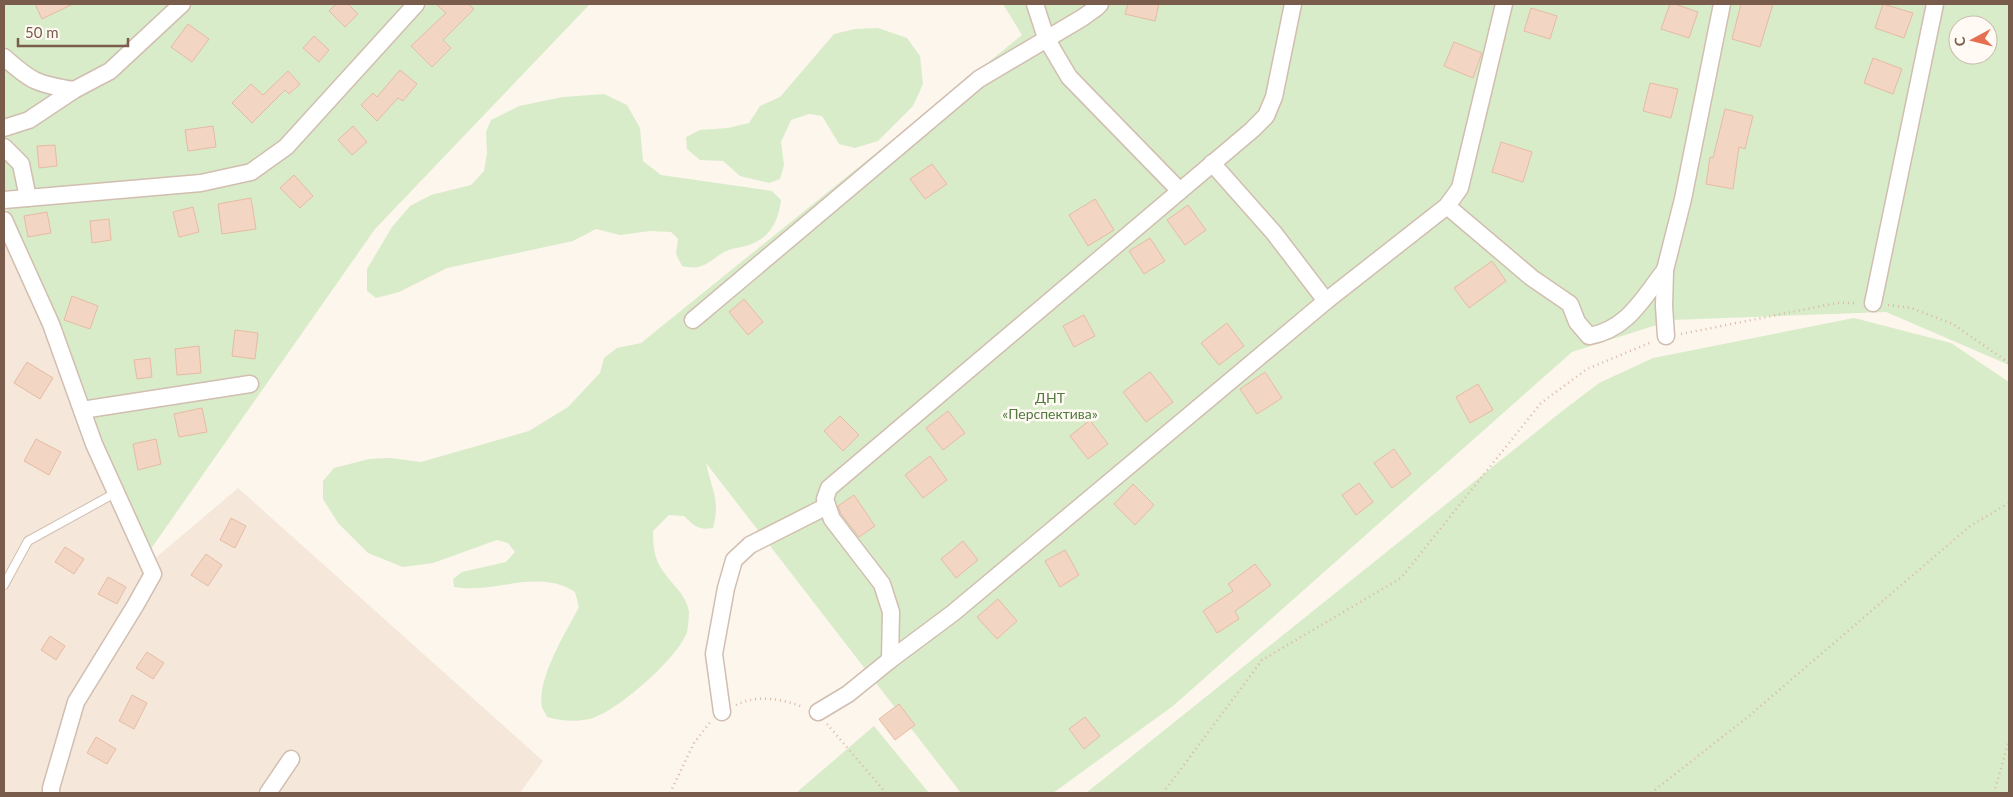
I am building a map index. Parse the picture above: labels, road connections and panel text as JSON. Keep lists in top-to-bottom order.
{
  "parks": ["ДНТ «Перспектива»"],
  "scale_bar": "50 m",
  "north": "left"
}
